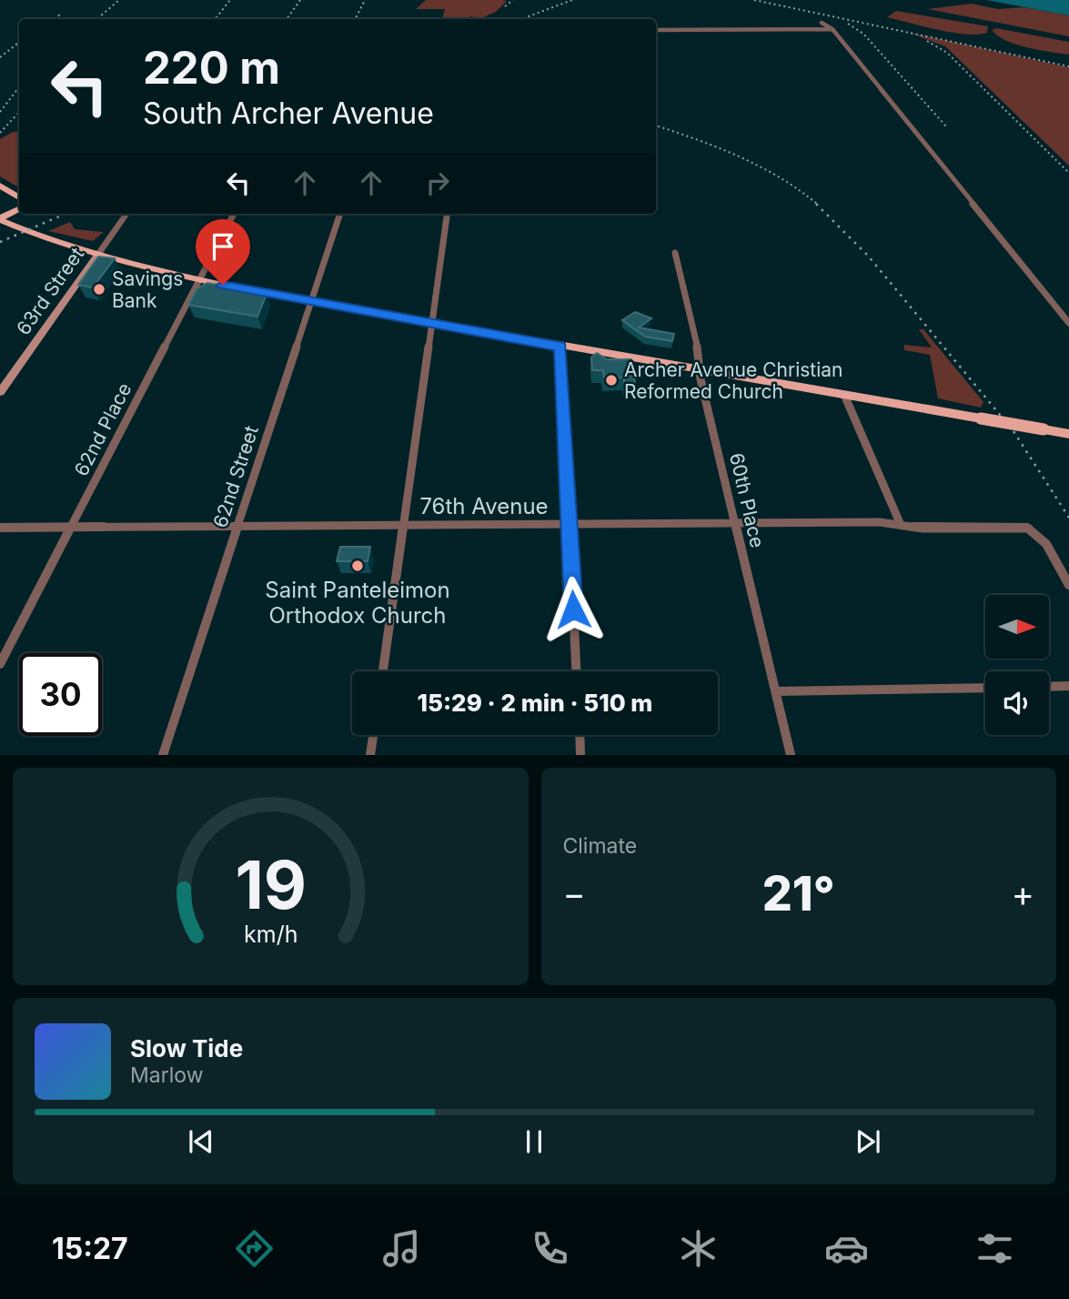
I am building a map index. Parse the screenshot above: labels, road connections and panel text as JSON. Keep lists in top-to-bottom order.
{
  "streets": {
    "main road": ["63rd Street"],
    "street": [
      "62nd Place",
      "62nd Street",
      "60th Place",
      "76th Avenue"
    ]
  },
  "crossings": [
    ["62nd Place", "76th Avenue"],
    ["62nd Street", "76th Avenue"],
    ["60th Place", "76th Avenue"]
  ],
  "places": ["Savings Bank", "Archer Avenue Christian Reformed Church", "Saint Panteleimon Orthodox Church"],
  "north": "right",
  "page": {
    "turn": ["220 m", "South Archer Avenue"],
    "limit": "30",
    "trip": "15:29 · 2 min · 510 m",
    "tile": "Climate",
    "heat": ["−", "21°", "+"],
    "song": ["Slow Tide", "Marlow"],
    "tabs": "15:27",
    "gauge": ["19", "km/h"]
  }
}
